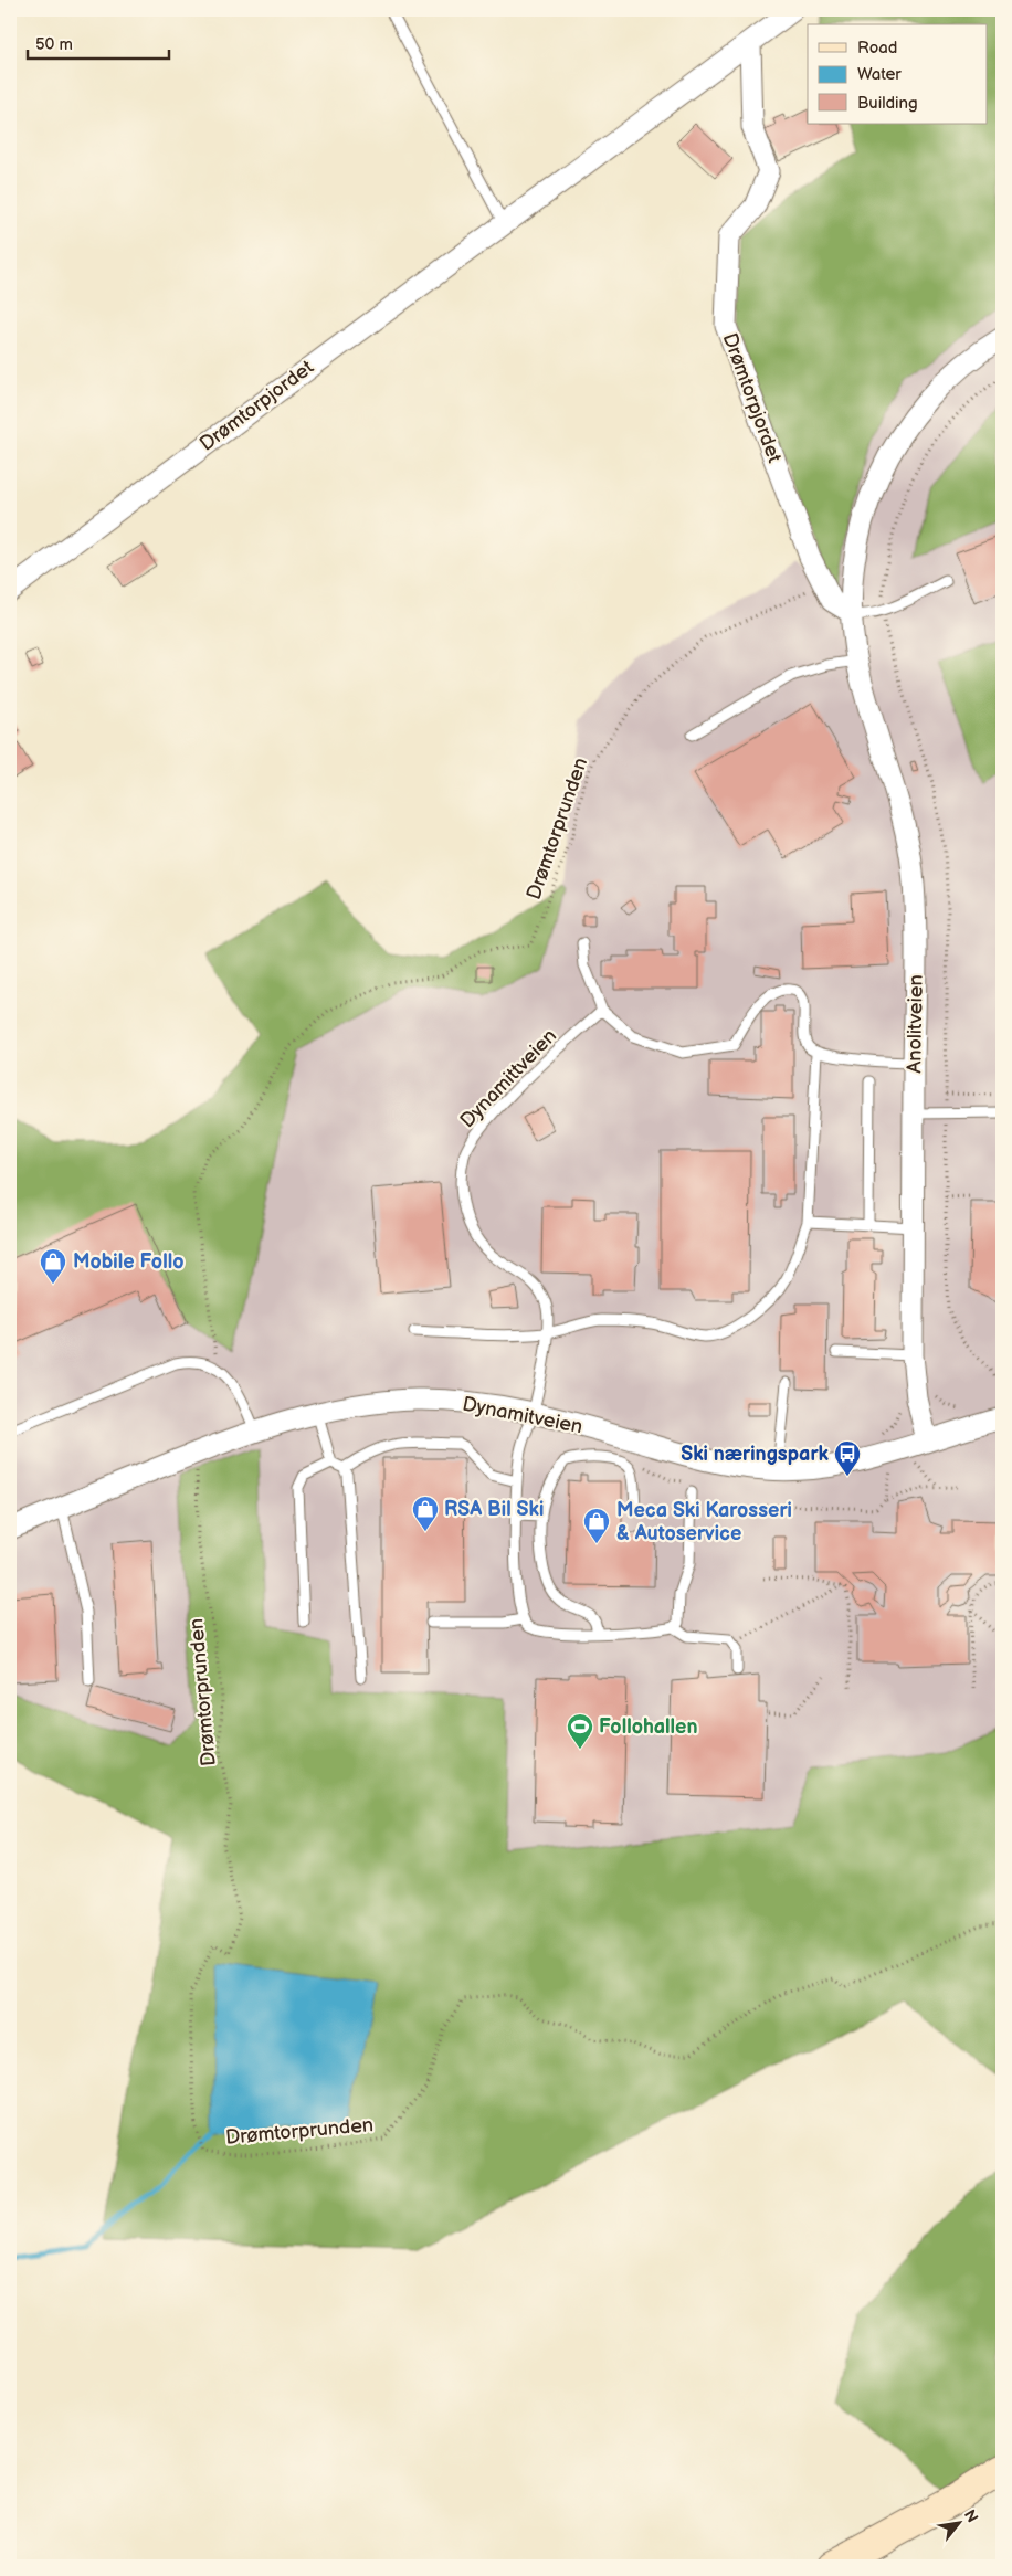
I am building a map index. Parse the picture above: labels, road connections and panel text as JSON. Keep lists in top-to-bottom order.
{
  "streets": {
    "street": ["Drømtorpjordet", "Anolitveien", "Dynamitveien"],
    "lane": ["Dynamittveien"],
    "path": ["Drømtorprunden"]
  },
  "crossings": [
    ["Drømtorpjordet", "Drømtorprunden"],
    ["Drømtorpjordet", "Anolitveien"],
    ["Drømtorprunden", "Dynamitveien"],
    ["Anolitveien", "Dynamitveien"],
    ["Dynamittveien", "Dynamitveien"]
  ],
  "places": {
    "shop": ["Mobile Follo", "RSA Bil Ski", "Meca Ski Karosseri & Autoservice"],
    "bus stop": ["Ski næringspark"],
    "sports": ["Follohallen"]
  },
  "legend": ["Road", "Water", "Building"],
  "scale_bar": "50 m",
  "north": "top right"
}
